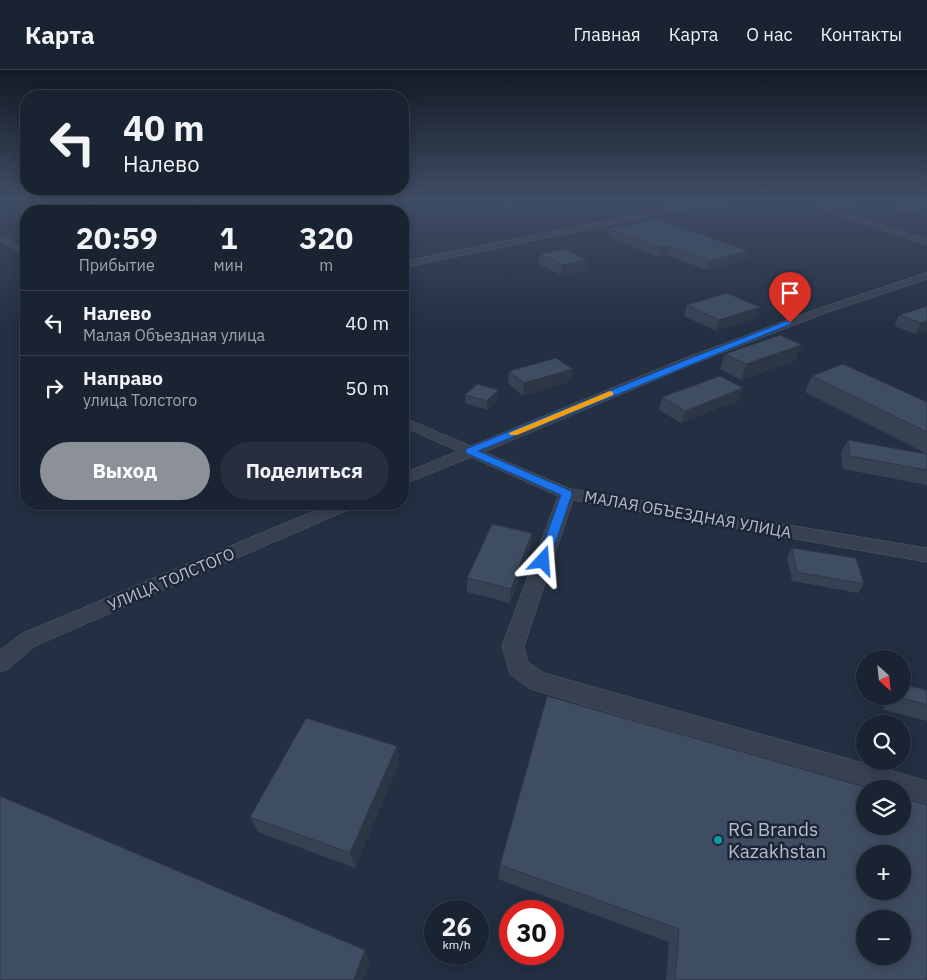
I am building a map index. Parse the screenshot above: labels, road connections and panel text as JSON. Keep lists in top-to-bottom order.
{
  "streets": {
    "street": ["МАЛАЯ ОБЪЕЗДНАЯ УЛИЦА", "УЛИЦА ТОЛСТОГО"]
  },
  "places": ["RG Brands Kazakhstan"],
  "north": "bottom right",
  "page": {
    "header": "Карта",
    "nav": [
      "Главная",
      "Карта",
      "О нас",
      "Контакты"
    ],
    "turn": ["40 m", "Налево"],
    "eta": [
      "20:59",
      "Прибытие",
      "1",
      "мин",
      "320",
      "m"
    ],
    "list": [
      {
        "name": "Налево",
        "note": "Малая Объездная улица",
        "value": "40 m"
      },
      {
        "name": "Направо",
        "note": "улица Толстого",
        "value": "50 m"
      }
    ],
    "buttons": ["Выход", "Поделиться"],
    "map_buttons": ["+", "−"],
    "speed": "26 km/h",
    "limit": "30"
  }
}
